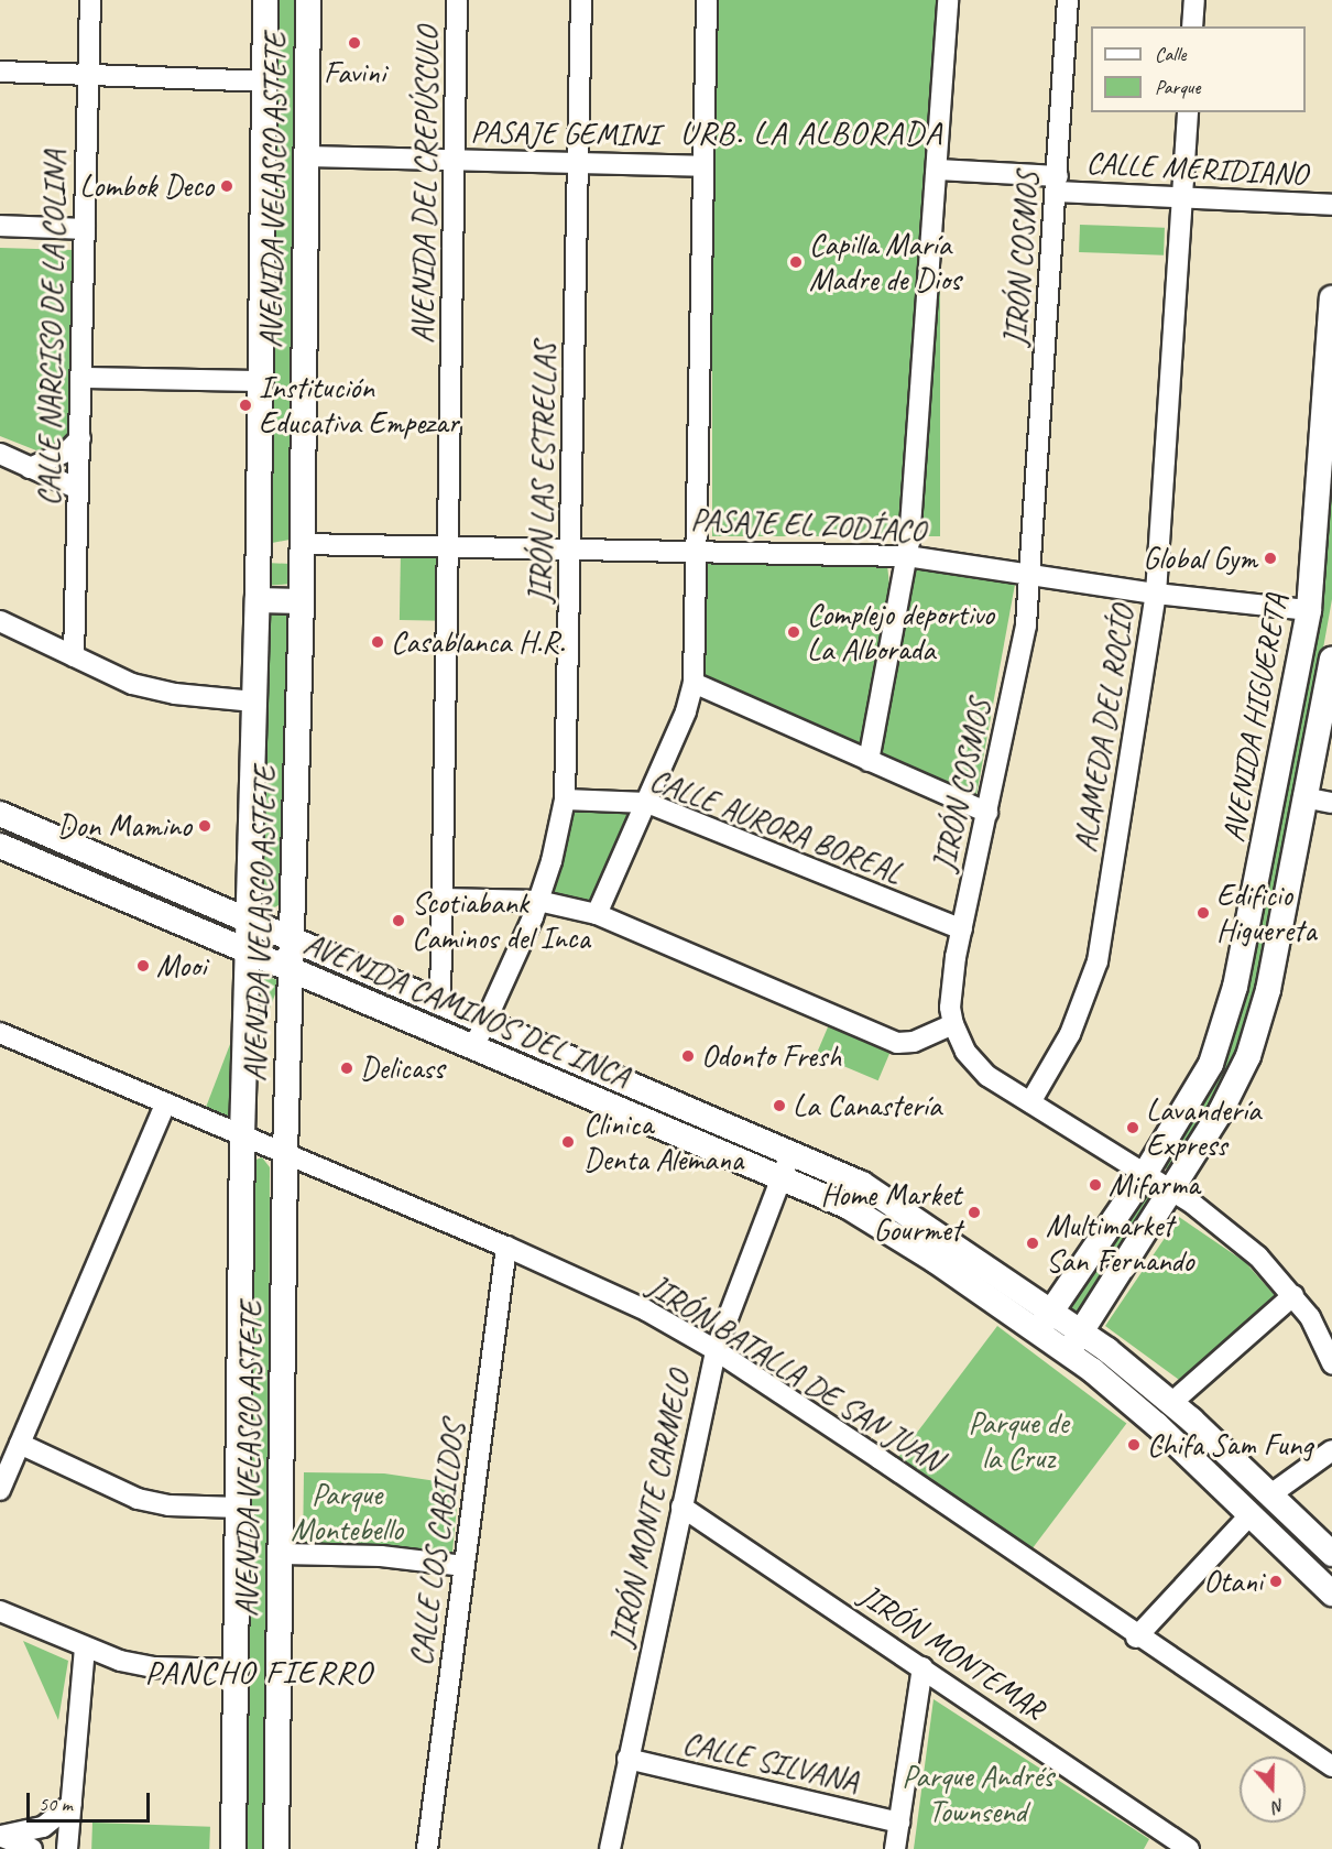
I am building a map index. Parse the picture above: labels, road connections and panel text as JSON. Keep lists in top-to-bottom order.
{
  "streets": {
    "main road": ["AVENIDA VELASCO ASTETE", "AVENIDA HIGUERETA", "AVENIDA CAMINOS DEL INCA"],
    "street": [
      "PASAJE GEMINI",
      "CALLE MERIDIANO",
      "AVENIDA DEL CREPÚSCULO",
      "JIRÓN COSMOS",
      "CALLE NARCISO DE LA COLINA",
      "JIRÓN LAS ESTRELLAS",
      "PASAJE EL ZODÍACO",
      "ALAMEDA DEL ROCÍO",
      "CALLE AURORA BOREAL",
      "JIRÓN BATALLA DE SAN JUAN",
      "JIRÓN MONTE CARMELO",
      "CALLE LOS CABILDOS",
      "JIRÓN MONTEMAR",
      "CALLE SILVANA"
    ]
  },
  "crossings": [
    ["PASAJE GEMINI", "AVENIDA DEL CREPÚSCULO"],
    ["PASAJE GEMINI", "AVENIDA VELASCO ASTETE"],
    ["PASAJE GEMINI", "JIRÓN LAS ESTRELLAS"],
    ["CALLE MERIDIANO", "JIRÓN COSMOS"],
    ["CALLE MERIDIANO", "ALAMEDA DEL ROCÍO"],
    ["AVENIDA DEL CREPÚSCULO", "PASAJE EL ZODÍACO"],
    ["AVENIDA DEL CREPÚSCULO", "AVENIDA CAMINOS DEL INCA"],
    ["AVENIDA VELASCO ASTETE", "PASAJE EL ZODÍACO"],
    ["AVENIDA VELASCO ASTETE", "AVENIDA CAMINOS DEL INCA"],
    ["AVENIDA VELASCO ASTETE", "JIRÓN BATALLA DE SAN JUAN"],
    ["JIRÓN COSMOS", "PASAJE EL ZODÍACO"],
    ["JIRÓN COSMOS", "AVENIDA HIGUERETA"],
    ["JIRÓN COSMOS", "ALAMEDA DEL ROCÍO"],
    ["JIRÓN COSMOS", "CALLE AURORA BOREAL"],
    ["JIRÓN LAS ESTRELLAS", "PASAJE EL ZODÍACO"],
    ["JIRÓN LAS ESTRELLAS", "CALLE AURORA BOREAL"],
    ["JIRÓN LAS ESTRELLAS", "AVENIDA CAMINOS DEL INCA"],
    ["PASAJE EL ZODÍACO", "AVENIDA HIGUERETA"],
    ["PASAJE EL ZODÍACO", "ALAMEDA DEL ROCÍO"],
    ["AVENIDA HIGUERETA", "AVENIDA CAMINOS DEL INCA"],
    ["AVENIDA CAMINOS DEL INCA", "JIRÓN MONTE CARMELO"],
    ["JIRÓN BATALLA DE SAN JUAN", "JIRÓN MONTE CARMELO"],
    ["JIRÓN BATALLA DE SAN JUAN", "CALLE LOS CABILDOS"],
    ["JIRÓN MONTE CARMELO", "JIRÓN MONTEMAR"],
    ["JIRÓN MONTE CARMELO", "CALLE SILVANA"]
  ],
  "districts": ["URB. LA ALBORADA", "PANCHO FIERRO"],
  "parks": ["Parque de la Cruz", "Parque Montebello", "Parque Andrés Townsend"],
  "places": [
    "Favini",
    "Lombok Deco",
    "Capilla María Madre de Dios",
    "Institución Educativa Empezar",
    "Global Gym",
    "Complejo deportivo La Alborada",
    "Casablanca H.R.",
    "Don Mamino",
    "Edificio Higuereta",
    "Scotiabank Caminos del Inca",
    "Mooi",
    "Odonto Fresh",
    "Delicass",
    "La Canastería",
    "Lavandería Express",
    "Clinica Denta Alemana",
    "Mifarma",
    "Home Market Gourmet",
    "Multimarket San Fernando",
    "Chifa Sam Fung",
    "Otani"
  ],
  "legend": ["Calle", "Parque"],
  "scale_bar": "50 m",
  "north": "bottom"
}
